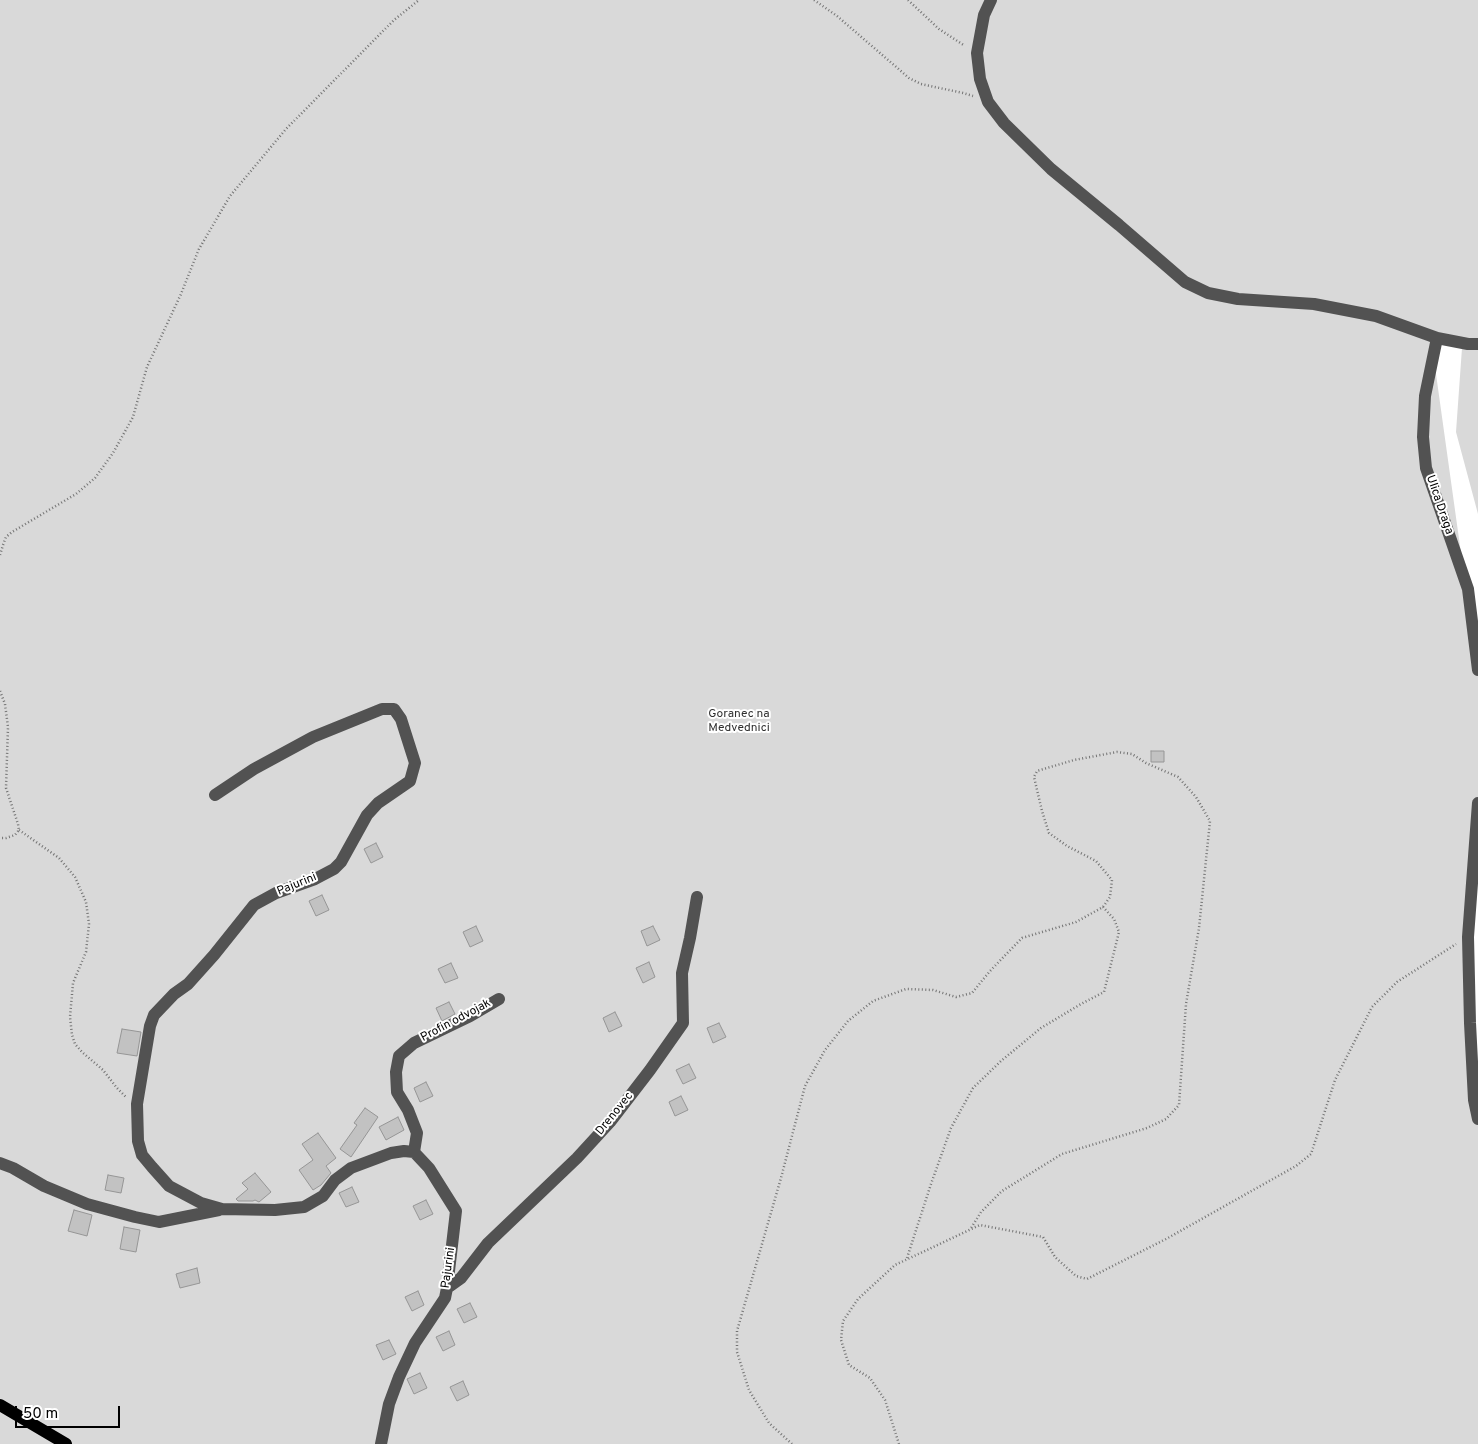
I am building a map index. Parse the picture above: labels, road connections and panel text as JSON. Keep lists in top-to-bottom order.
{
  "streets": {
    "street": [
      "Ulica Draga",
      "Pajurini",
      "Profin odvojak",
      "Drenovec"
    ]
  },
  "crossings": [
    ["Pajurini", "Profin odvojak"],
    ["Pajurini", "Drenovec"]
  ],
  "parks": ["Goranec na Medvednici"],
  "scale_bar": "50 m"
}
